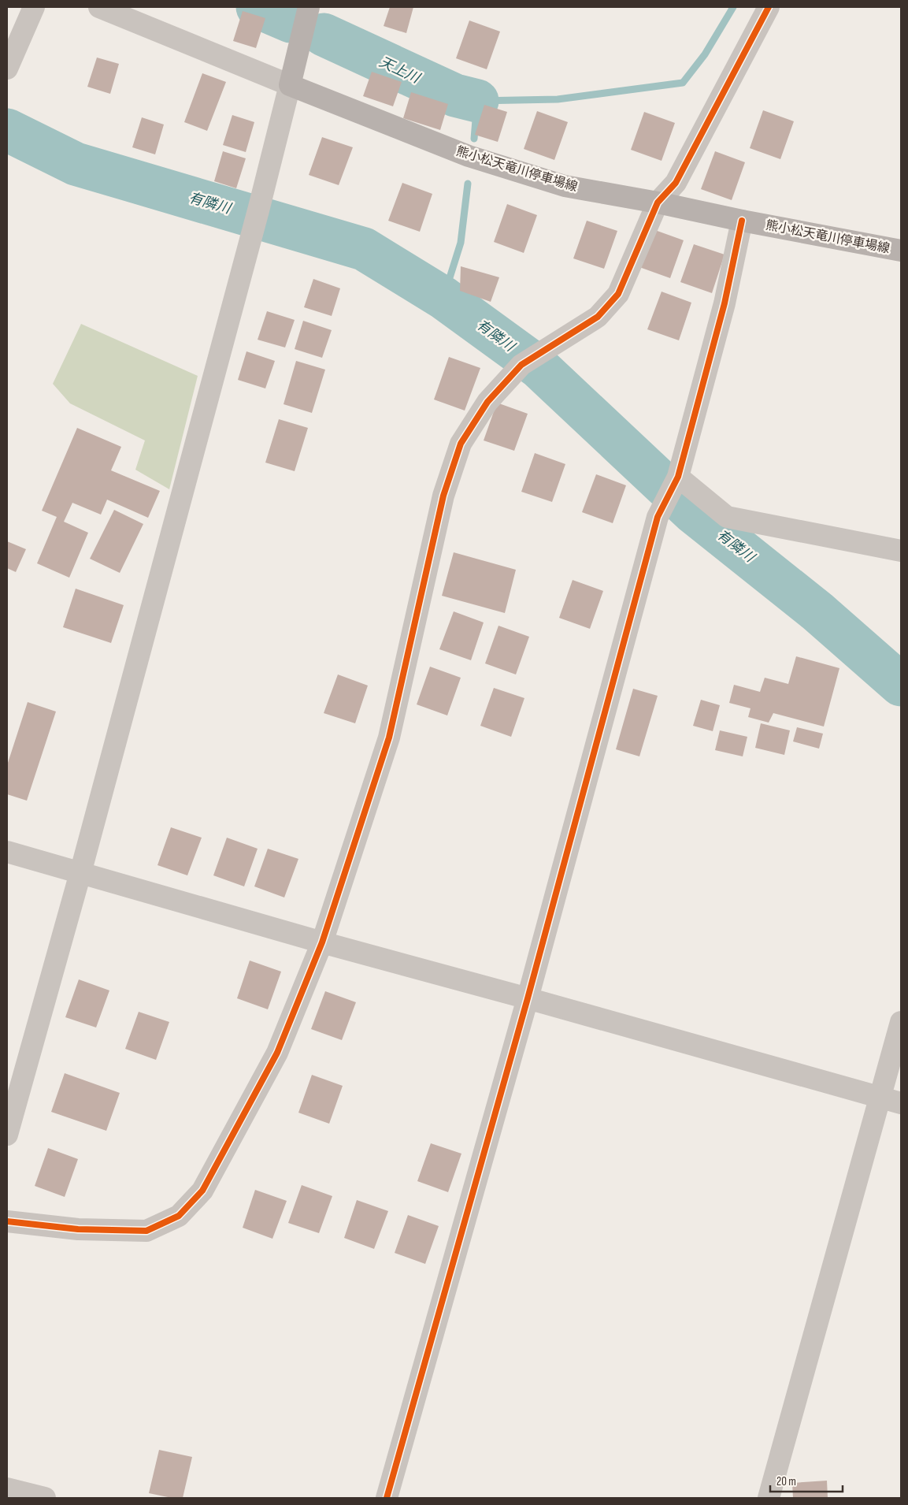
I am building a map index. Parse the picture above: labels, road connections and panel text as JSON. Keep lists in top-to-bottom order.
{
  "streets": {
    "main road": ["熊小松天竜川停車場線"]
  },
  "water": ["天上川", "有隣川"],
  "scale_bar": "20 m"
}
